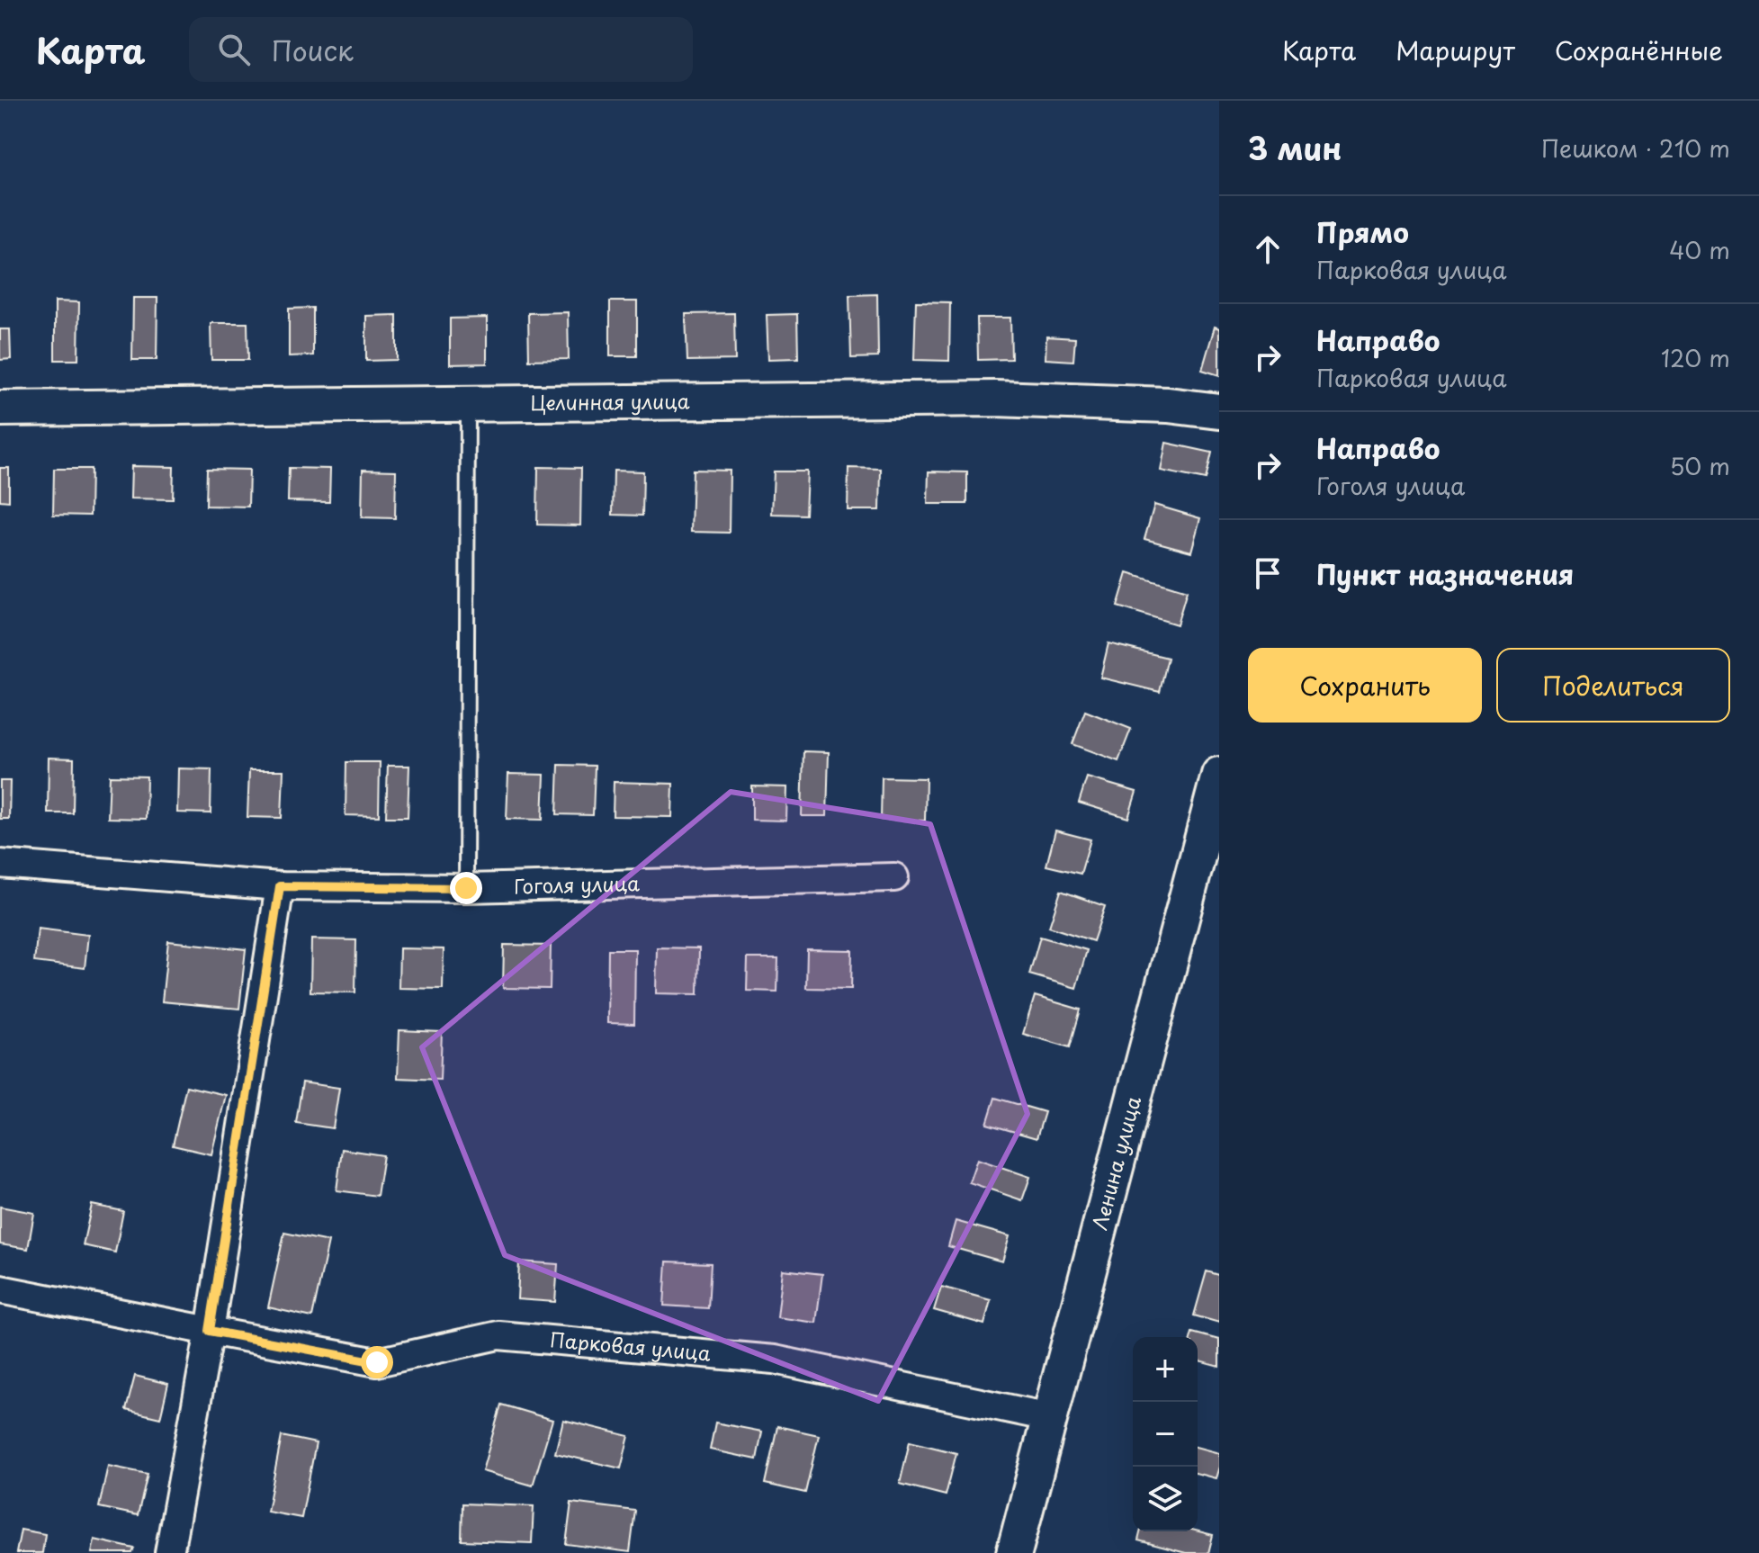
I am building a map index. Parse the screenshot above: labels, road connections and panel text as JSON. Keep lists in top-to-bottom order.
{
  "streets": {
    "street": [
      "Целинная улица",
      "Гоголя улица",
      "Ленина улица",
      "Парковая улица"
    ]
  },
  "crossings": [
    ["Ленина улица", "Парковая улица"]
  ],
  "page": {
    "header": "Карта",
    "search": "Поиск",
    "nav": ["Карта", "Маршрут", "Сохранённые"],
    "heading": ["3 мин", "Пешком · 210 m"],
    "list": [
      ["Прямо", "Парковая улица", "40 m"],
      ["Направо", "Парковая улица", "120 m"],
      ["Направо", "Гоголя улица", "50 m"],
      "Пункт назначения"
    ],
    "buttons": ["Сохранить", "Поделиться"],
    "map_buttons": ["+", "−"]
  }
}
